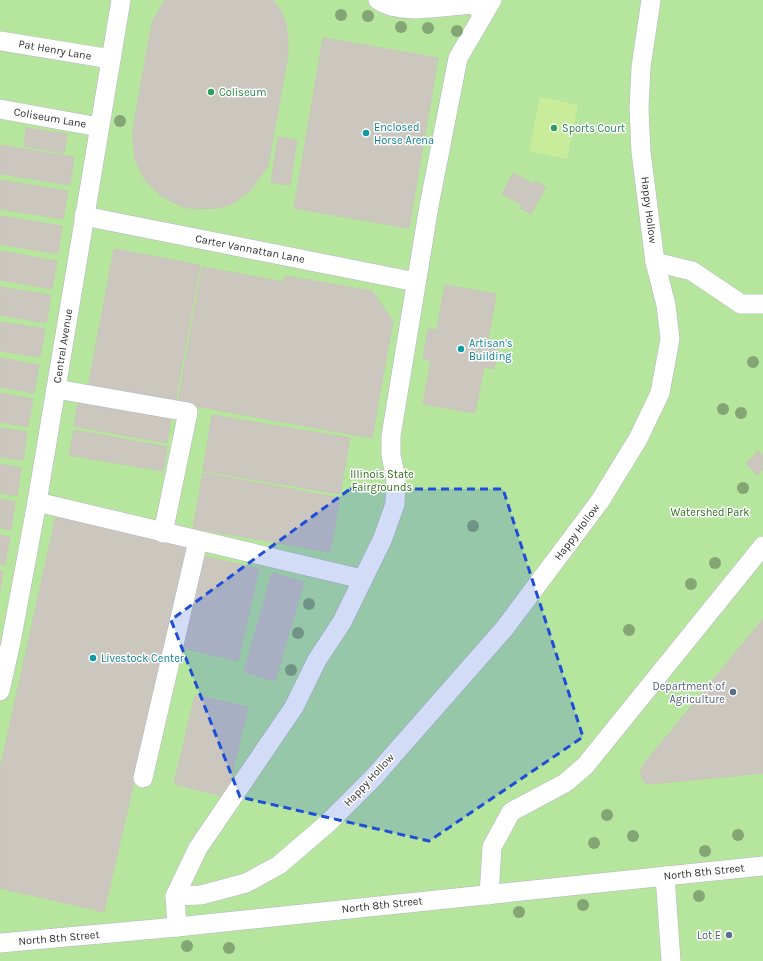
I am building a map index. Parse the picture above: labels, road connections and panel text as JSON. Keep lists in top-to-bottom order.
{
  "streets": {
    "street": [
      "Pat Henry Lane",
      "Coliseum Lane",
      "Happy Hollow",
      "Carter Vannattan Lane",
      "Central Avenue",
      "North 8th Street"
    ]
  },
  "crossings": [
    ["Pat Henry Lane", "Central Avenue"],
    ["Coliseum Lane", "Central Avenue"],
    ["Carter Vannattan Lane", "Central Avenue"]
  ],
  "parks": ["Illinois State Fairgrounds", "Watershed Park"],
  "places": [
    "Coliseum",
    "Sports Court",
    "Enclosed Horse Arena",
    "Artisan's Building",
    "Livestock Center",
    "Department of Agriculture",
    "Lot E"
  ]
}
